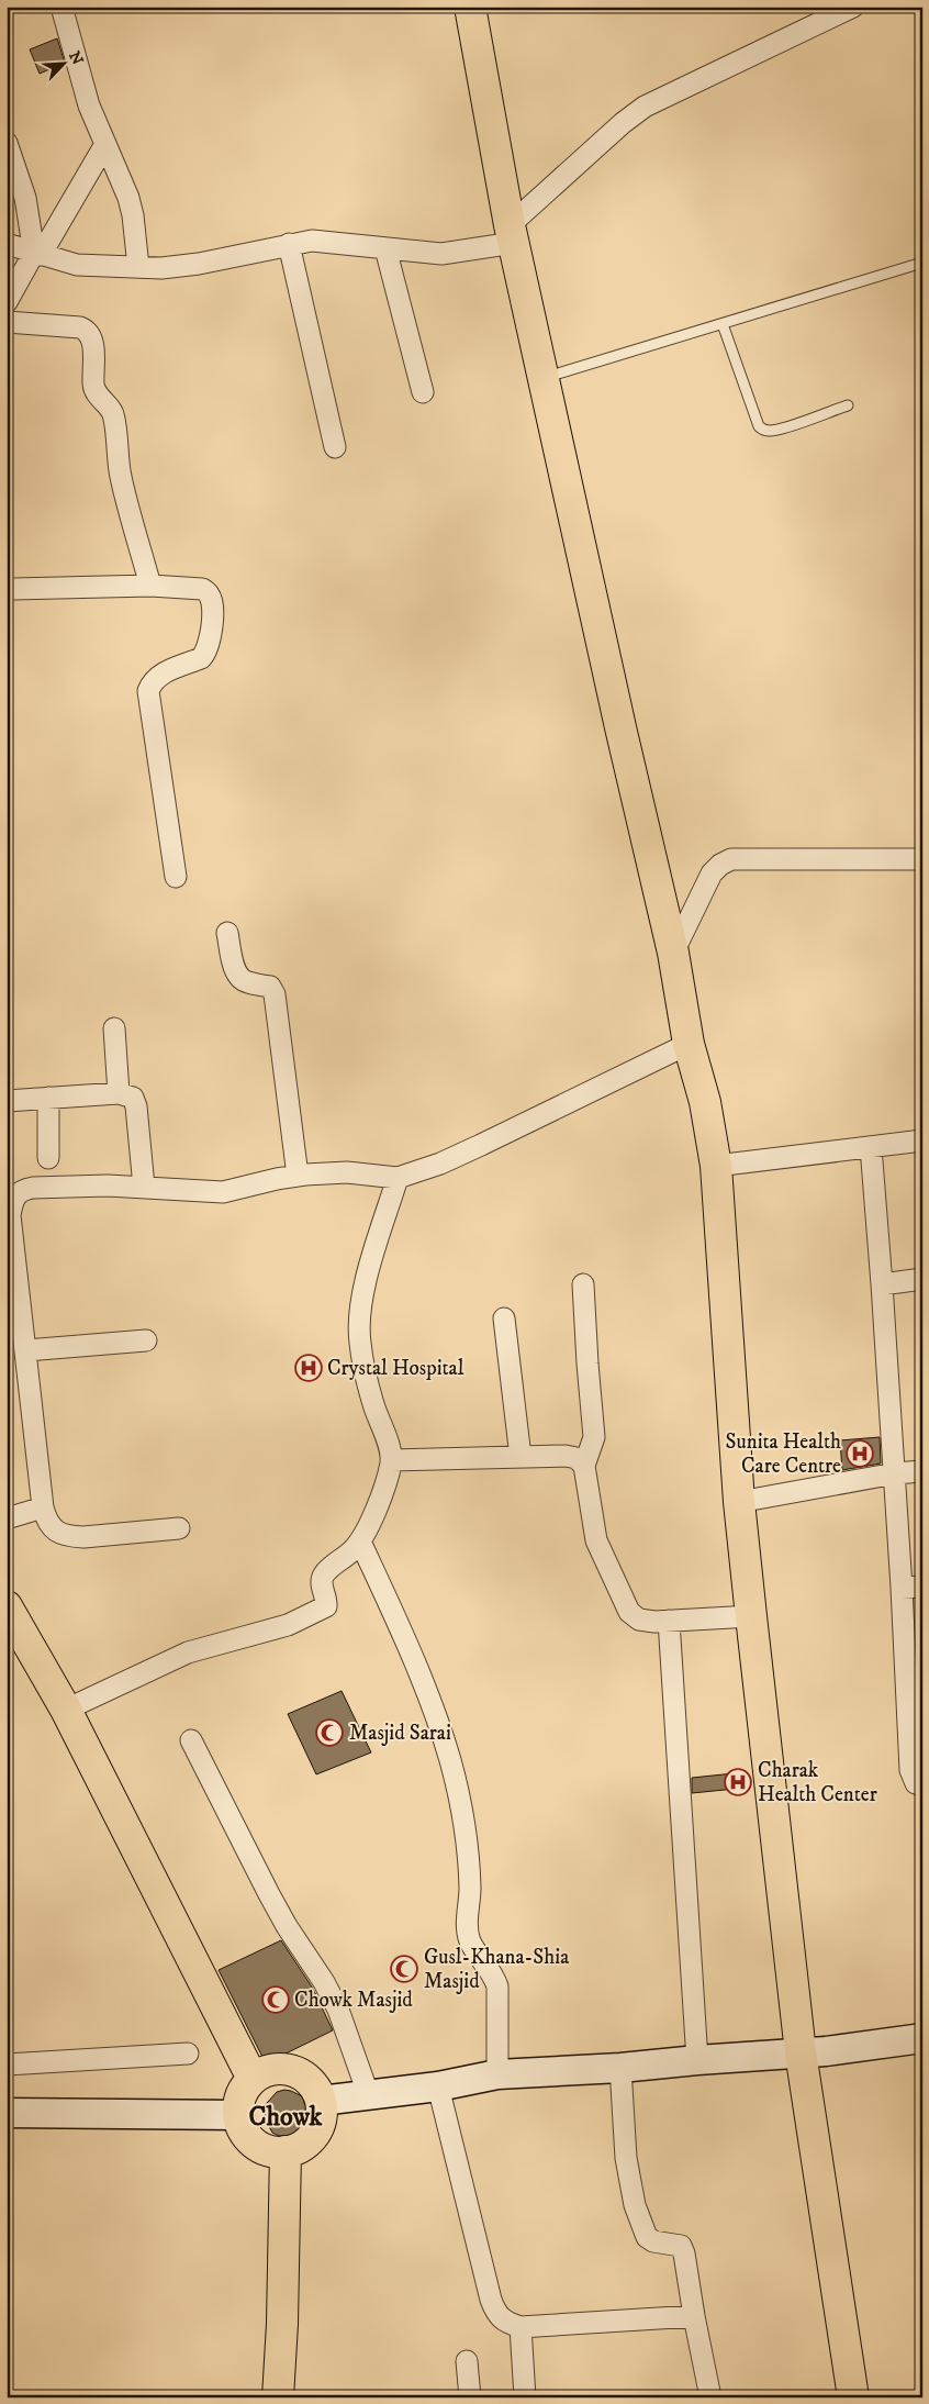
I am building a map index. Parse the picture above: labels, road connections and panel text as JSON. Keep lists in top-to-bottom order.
{
  "districts": ["Chowk"],
  "places": {
    "hospital": ["Crystal Hospital", "Sunita Health Care Centre", "Charak Health Center"],
    "mosque": ["Masjid Sarai", "Gusl-Khana-Shia Masjid", "Chowk Masjid"]
  },
  "north": "top right"
}
